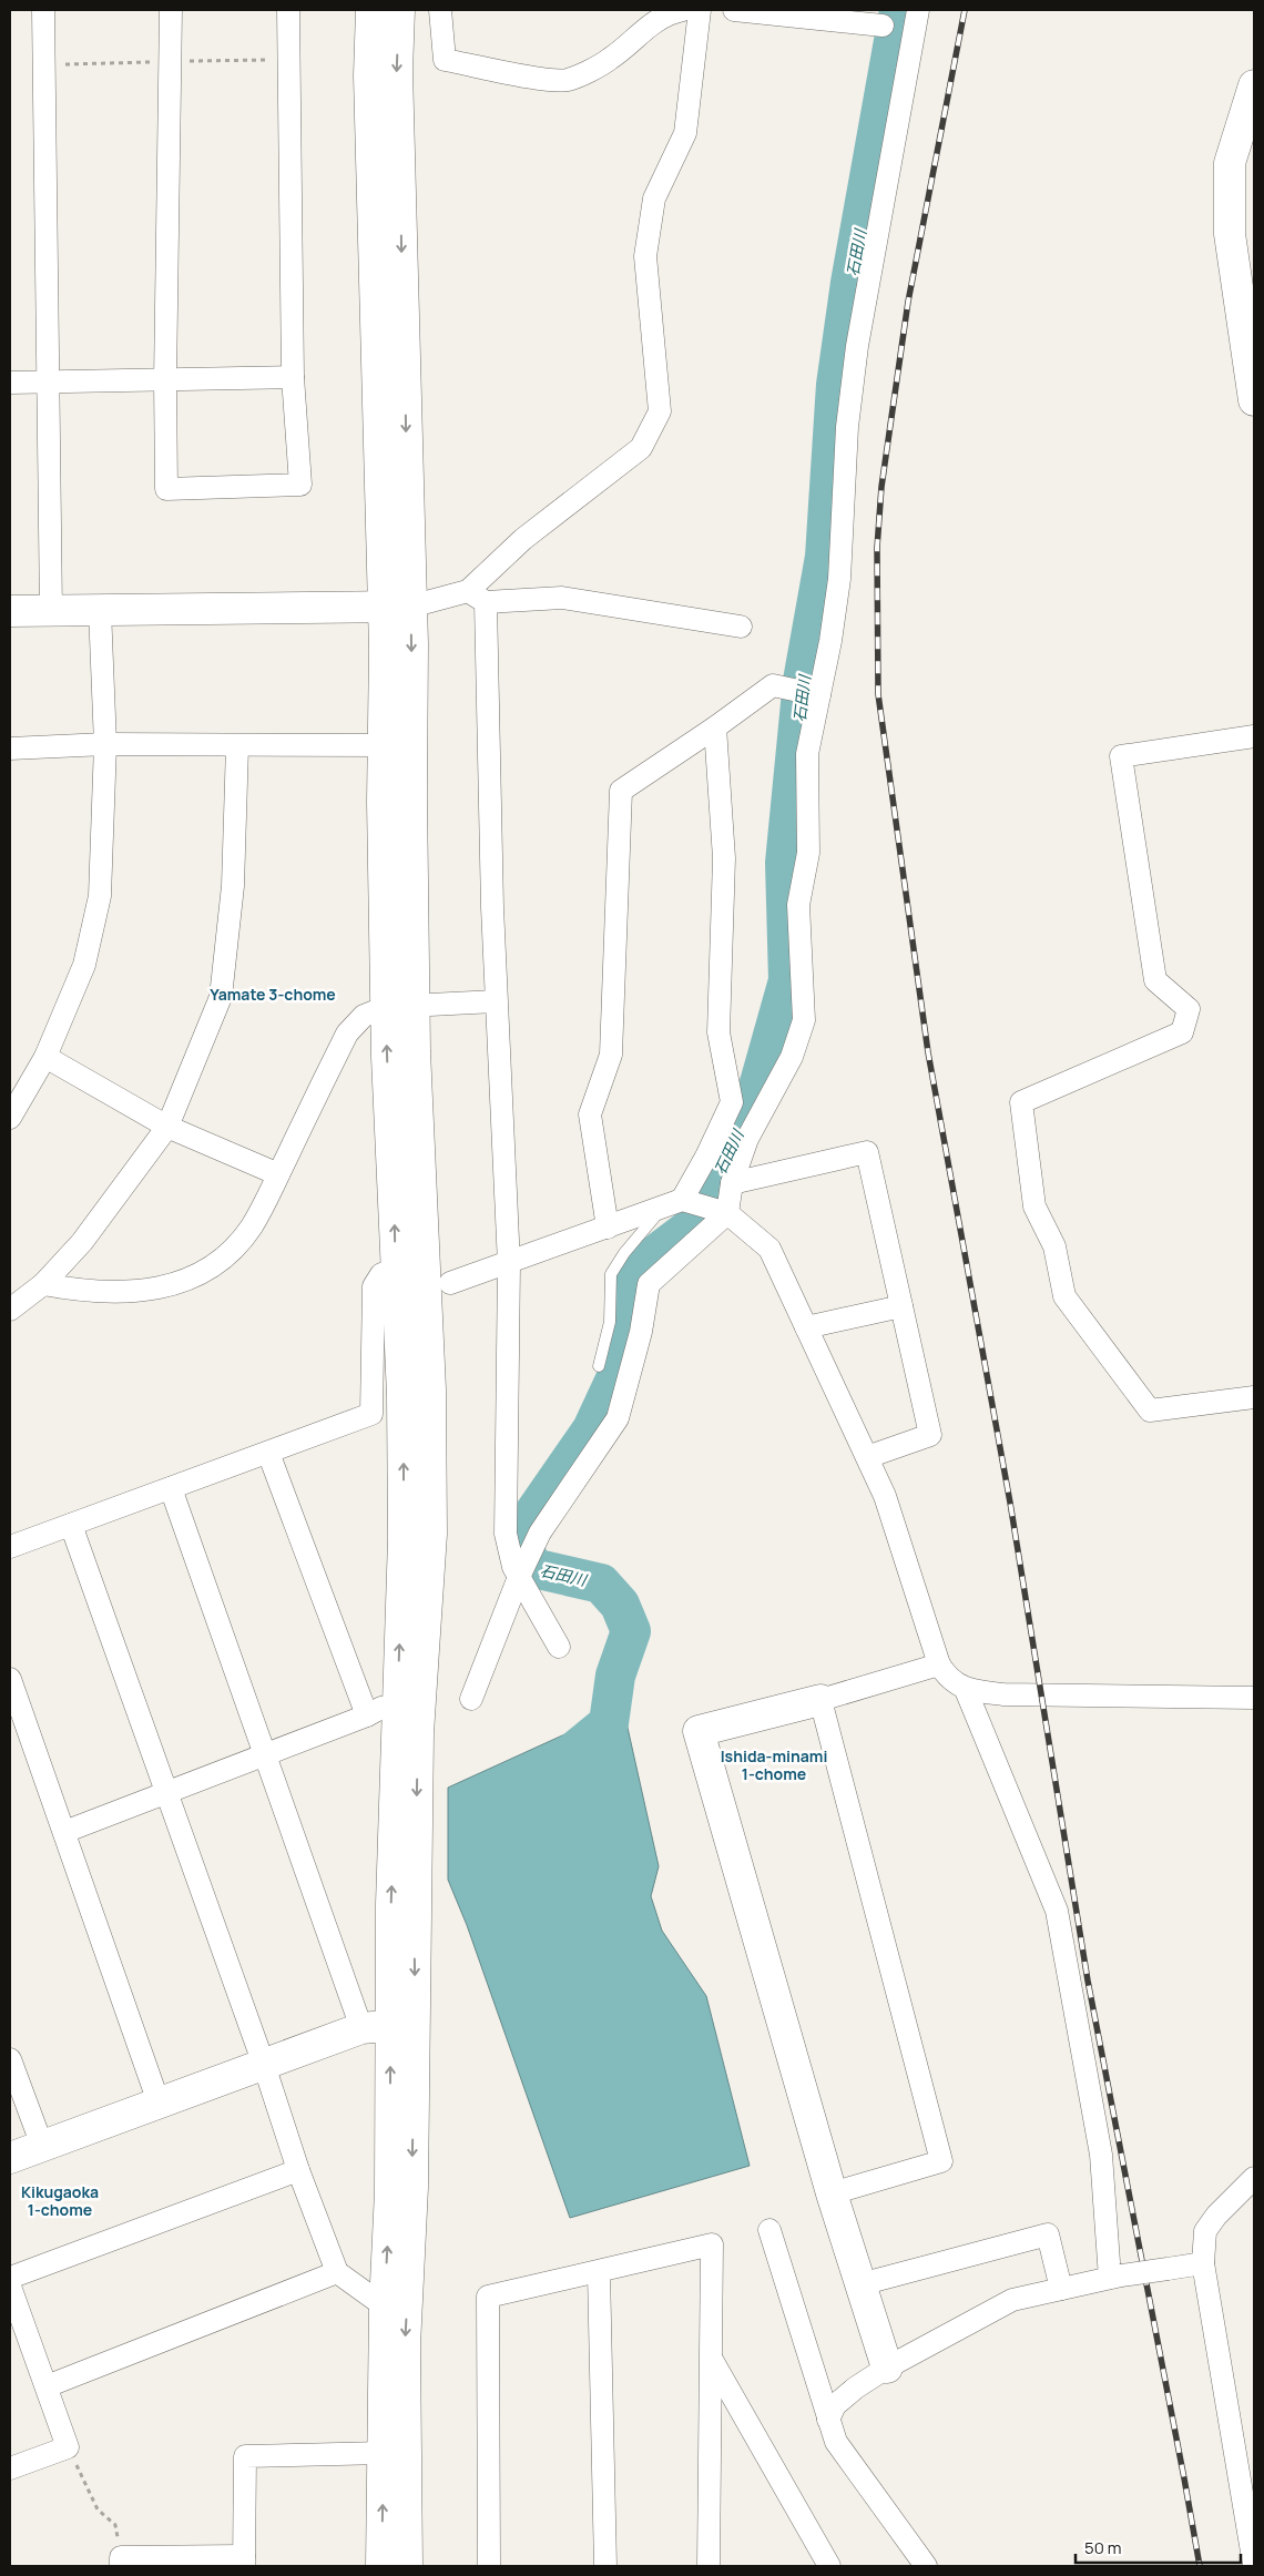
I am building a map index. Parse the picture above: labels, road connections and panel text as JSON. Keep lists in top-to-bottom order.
{
  "districts": ["Yamate 3-chome", "Ishida-minami 1-chome", "Kikugaoka 1-chome"],
  "water": ["石田川"],
  "scale_bar": "50 m"
}
